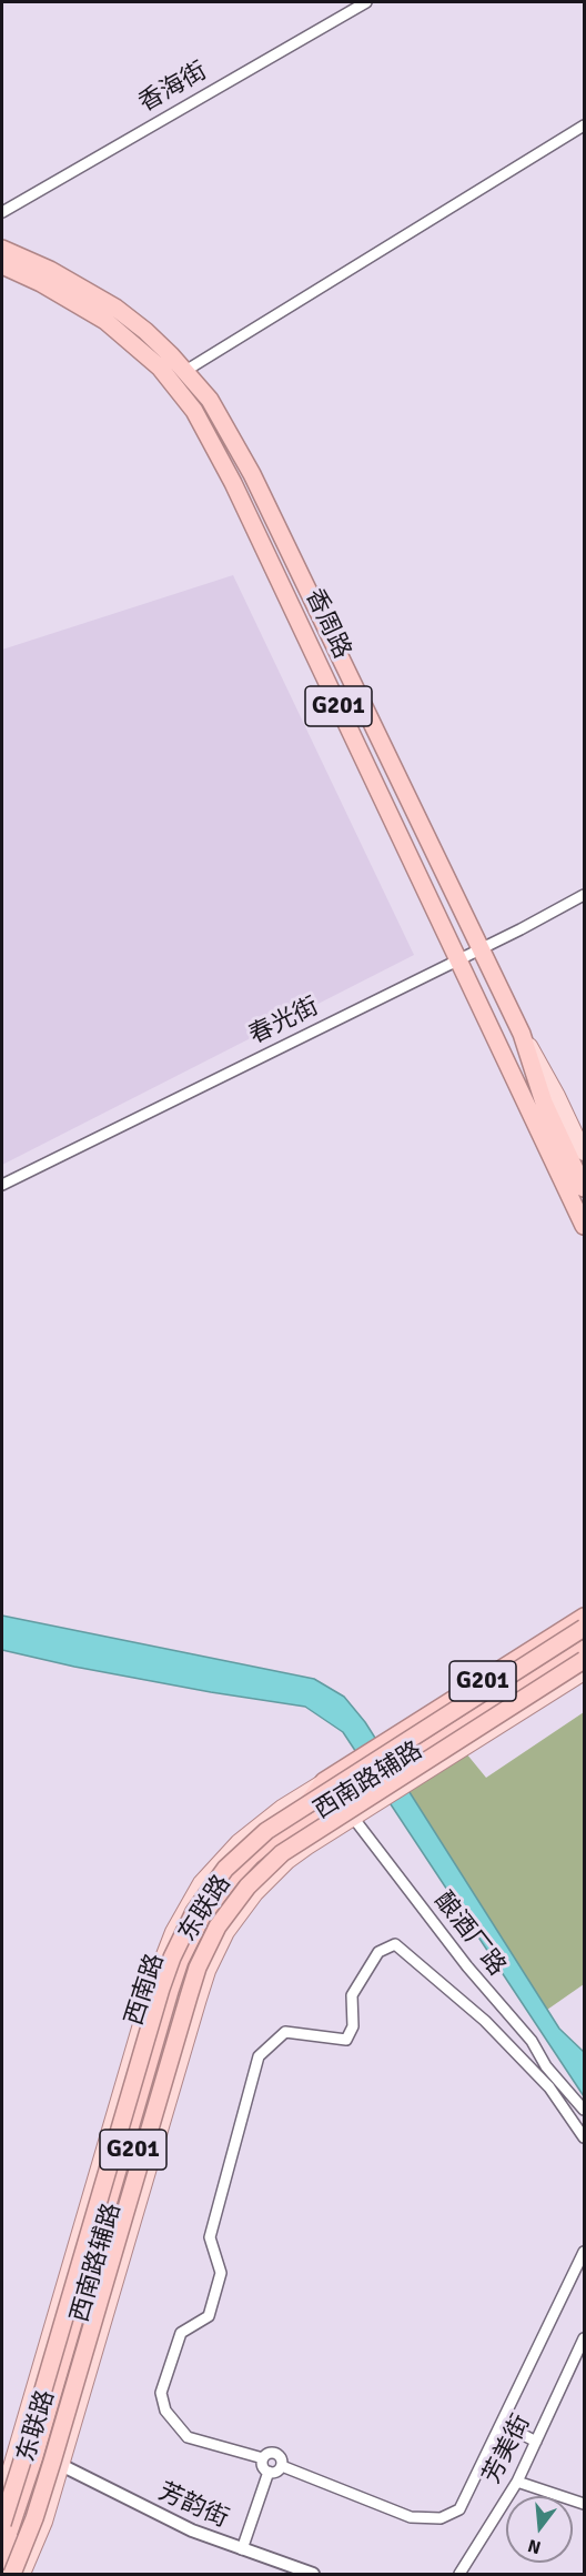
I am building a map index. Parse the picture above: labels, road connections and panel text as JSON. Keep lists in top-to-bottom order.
{
  "streets": {
    "highway": [
      "香周路",
      "G201",
      "东联路",
      "西南路"
    ],
    "main road": ["西南路辅路"],
    "street": [
      "香海街",
      "春光街",
      "酿酒厂路",
      "芳美街",
      "芳韵街"
    ]
  },
  "crossings": [
    ["香周路", "G201"],
    ["香周路", "春光街"],
    ["西南路辅路", "酿酒厂路"],
    ["西南路辅路", "西南路"],
    ["西南路辅路", "芳韵街"],
    ["酿酒厂路", "西南路"]
  ],
  "north": "bottom"
}
